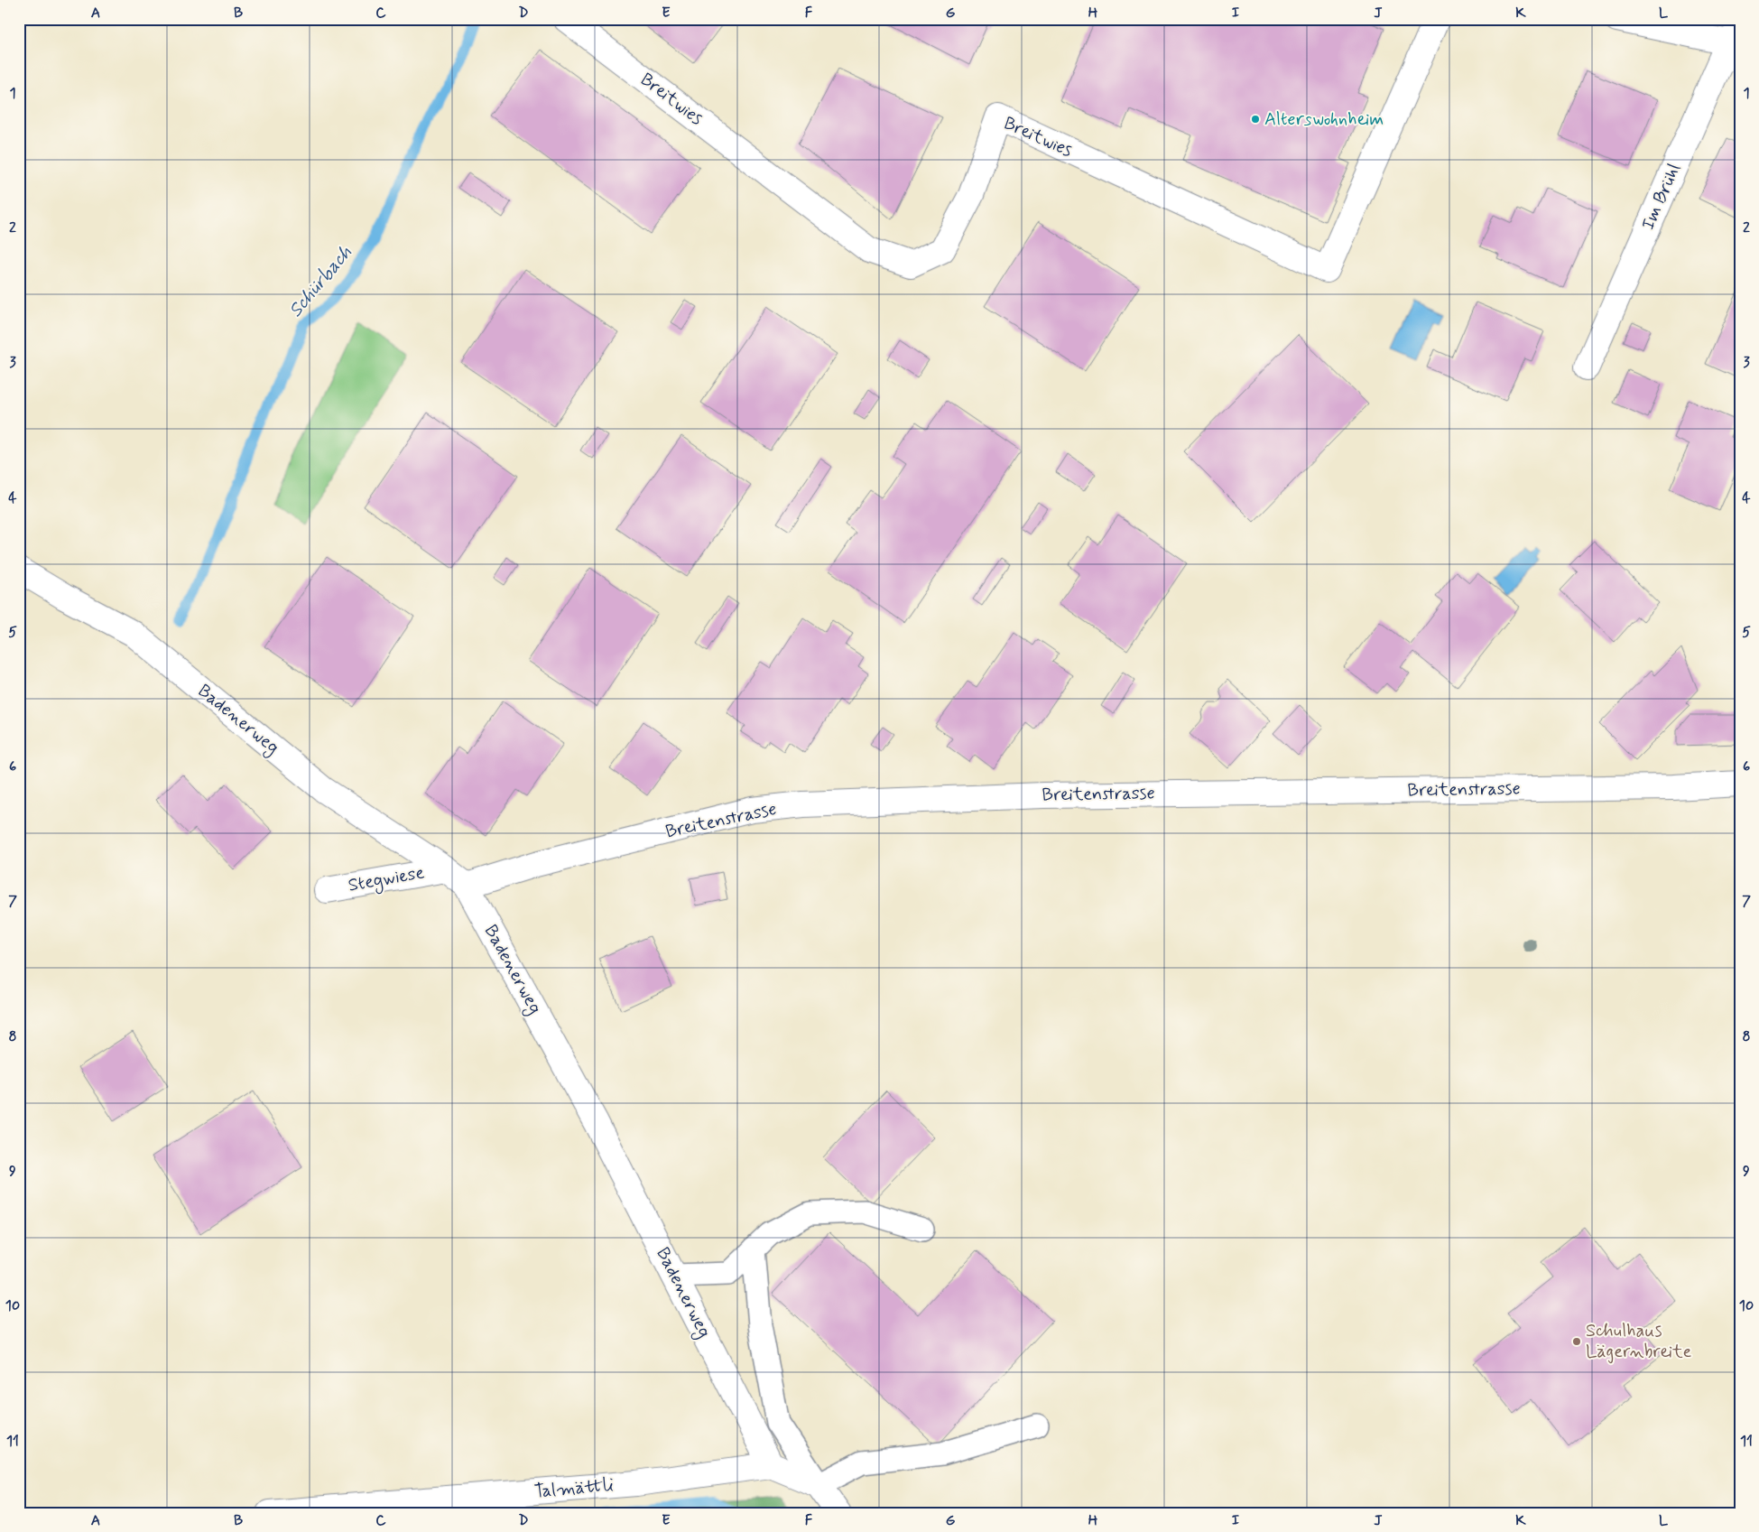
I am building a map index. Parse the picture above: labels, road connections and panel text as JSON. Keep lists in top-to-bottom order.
{
  "streets": {
    "street": [
      "Breitwies",
      "Im Brühl",
      "Badenerweg",
      "Breitenstrasse",
      "Stegwiese",
      "Talmättli"
    ]
  },
  "crossings": [
    ["Badenerweg", "Breitenstrasse"],
    ["Badenerweg", "Stegwiese"],
    ["Badenerweg", "Talmättli"]
  ],
  "water": ["Schürbach"],
  "places": ["Alterswohnheim", "Schulhaus Lägernbreite"],
  "grid": {
    "columns": [
      "A",
      "B",
      "C",
      "D",
      "E",
      "F",
      "G",
      "H",
      "I",
      "J",
      "K",
      "L"
    ],
    "rows": [
      "1",
      "2",
      "3",
      "4",
      "5",
      "6",
      "7",
      "8",
      "9",
      "10",
      "11"
    ]
  }
}
